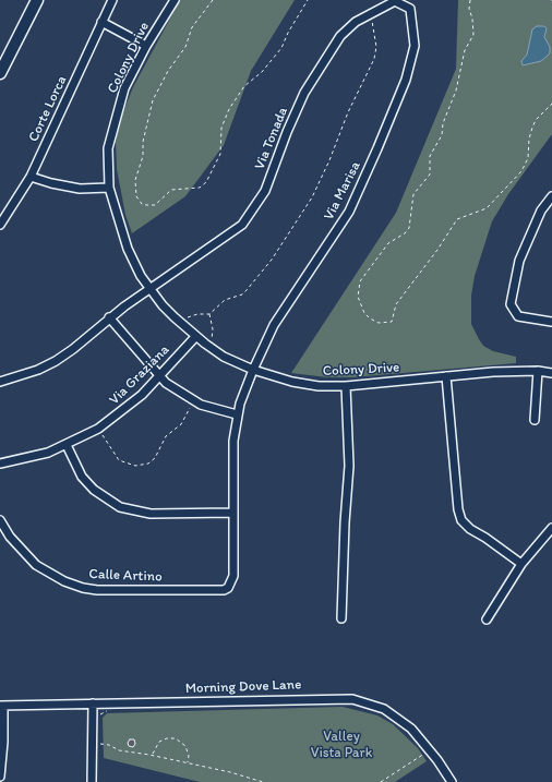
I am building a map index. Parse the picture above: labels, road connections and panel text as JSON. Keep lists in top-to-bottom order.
{
  "streets": {
    "street": [
      "Colony Drive",
      "Corte Lorca",
      "Via Tonada",
      "Via Marisa",
      "Via Graziana",
      "Calle Artino",
      "Morning Dove Lane"
    ]
  },
  "crossings": [
    ["Colony Drive", "Via Tonada"],
    ["Colony Drive", "Via Marisa"],
    ["Colony Drive", "Via Graziana"],
    ["Via Tonada", "Via Marisa"],
    ["Via Marisa", "Calle Artino"]
  ],
  "parks": ["Valley Vista Park"]
}
